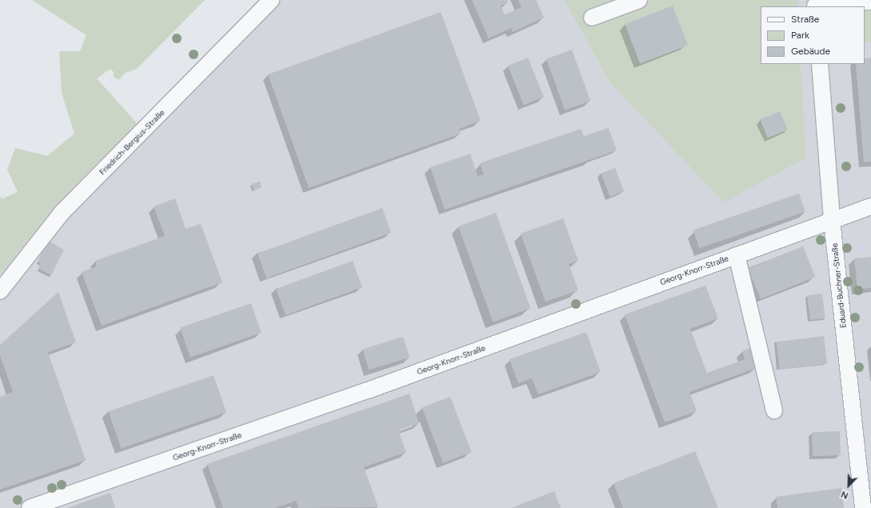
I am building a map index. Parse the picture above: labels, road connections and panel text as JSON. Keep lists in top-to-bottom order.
{
  "streets": {
    "street": ["Friedrich-Bergius-Straße", "Georg-Knorr-Straße", "Eduard-Buchner-Straße"]
  },
  "crossings": [
    ["Georg-Knorr-Straße", "Eduard-Buchner-Straße"]
  ],
  "legend": ["Straße", "Park", "Gebäude"],
  "north": "bottom left"
}
